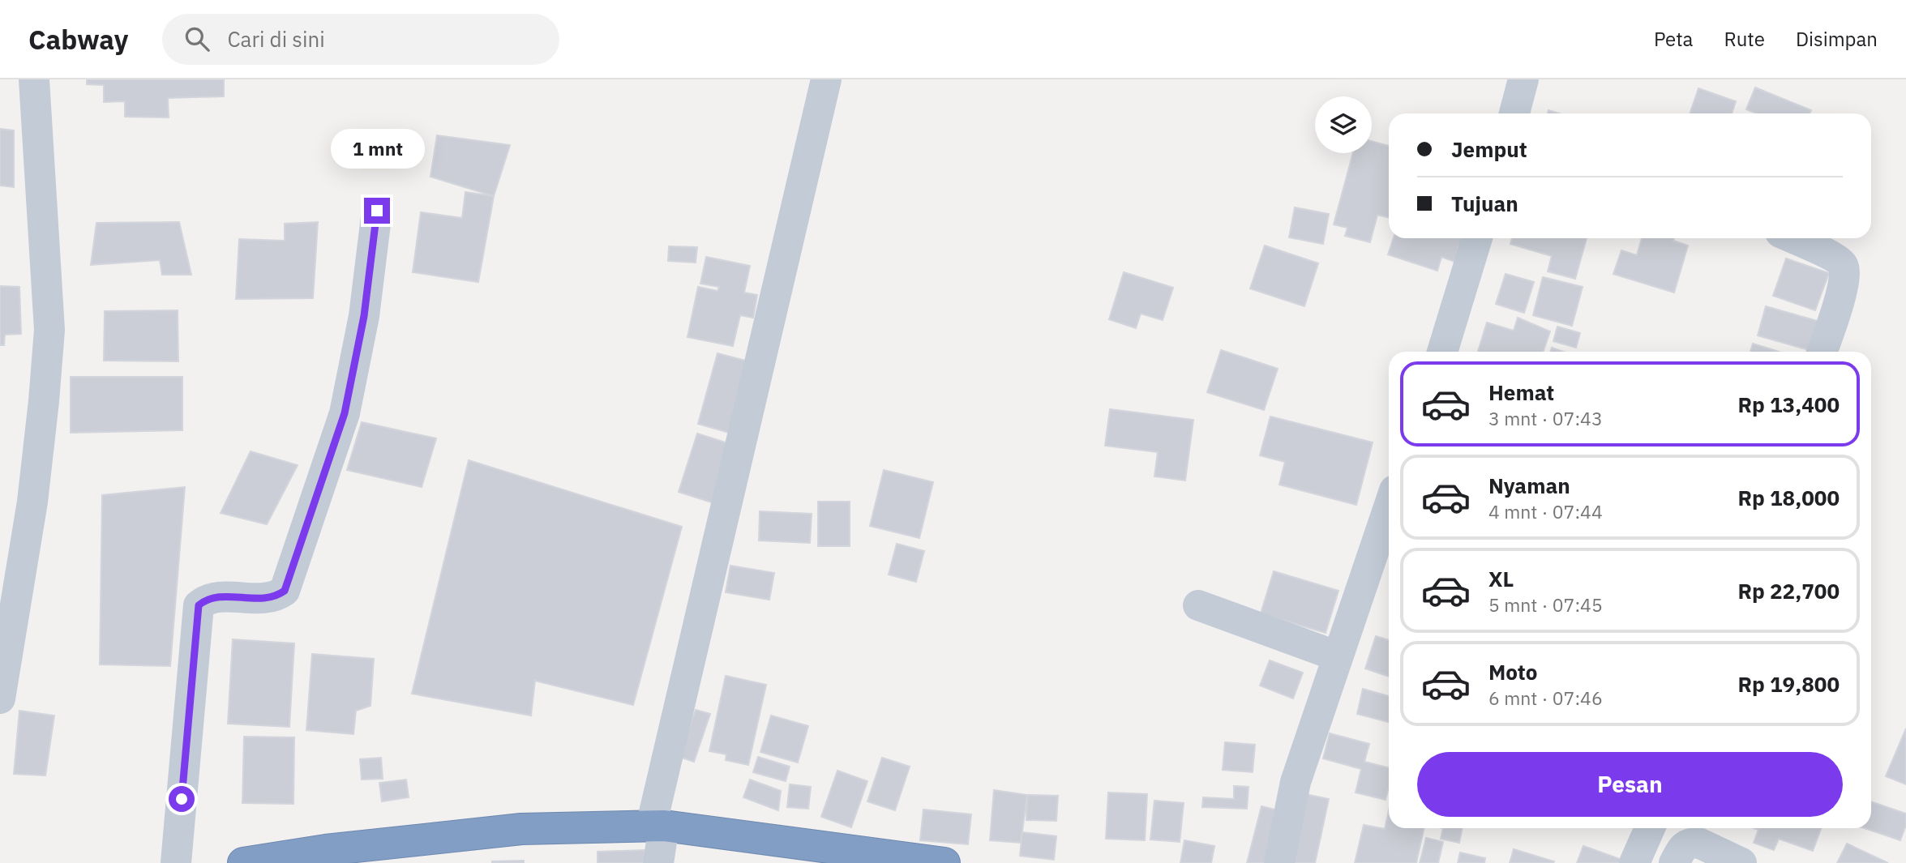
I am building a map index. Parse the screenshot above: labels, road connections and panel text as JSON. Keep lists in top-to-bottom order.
{
  "page": {
    "header": "Cabway",
    "search": "Cari di sini",
    "nav": ["Peta", "Rute", "Disimpan"],
    "banner": ["Jemput", "Tujuan"],
    "bubble": "1 mnt",
    "list": [
      {
        "name": "Hemat",
        "note": "3 mnt · 07:43",
        "value": "Rp 13,400"
      },
      {
        "name": "Nyaman",
        "note": "4 mnt · 07:44",
        "value": "Rp 18,000"
      },
      {
        "name": "XL",
        "note": "5 mnt · 07:45",
        "value": "Rp 22,700"
      },
      {
        "name": "Moto",
        "note": "6 mnt · 07:46",
        "value": "Rp 19,800"
      }
    ],
    "buttons": "Pesan"
  }
}
